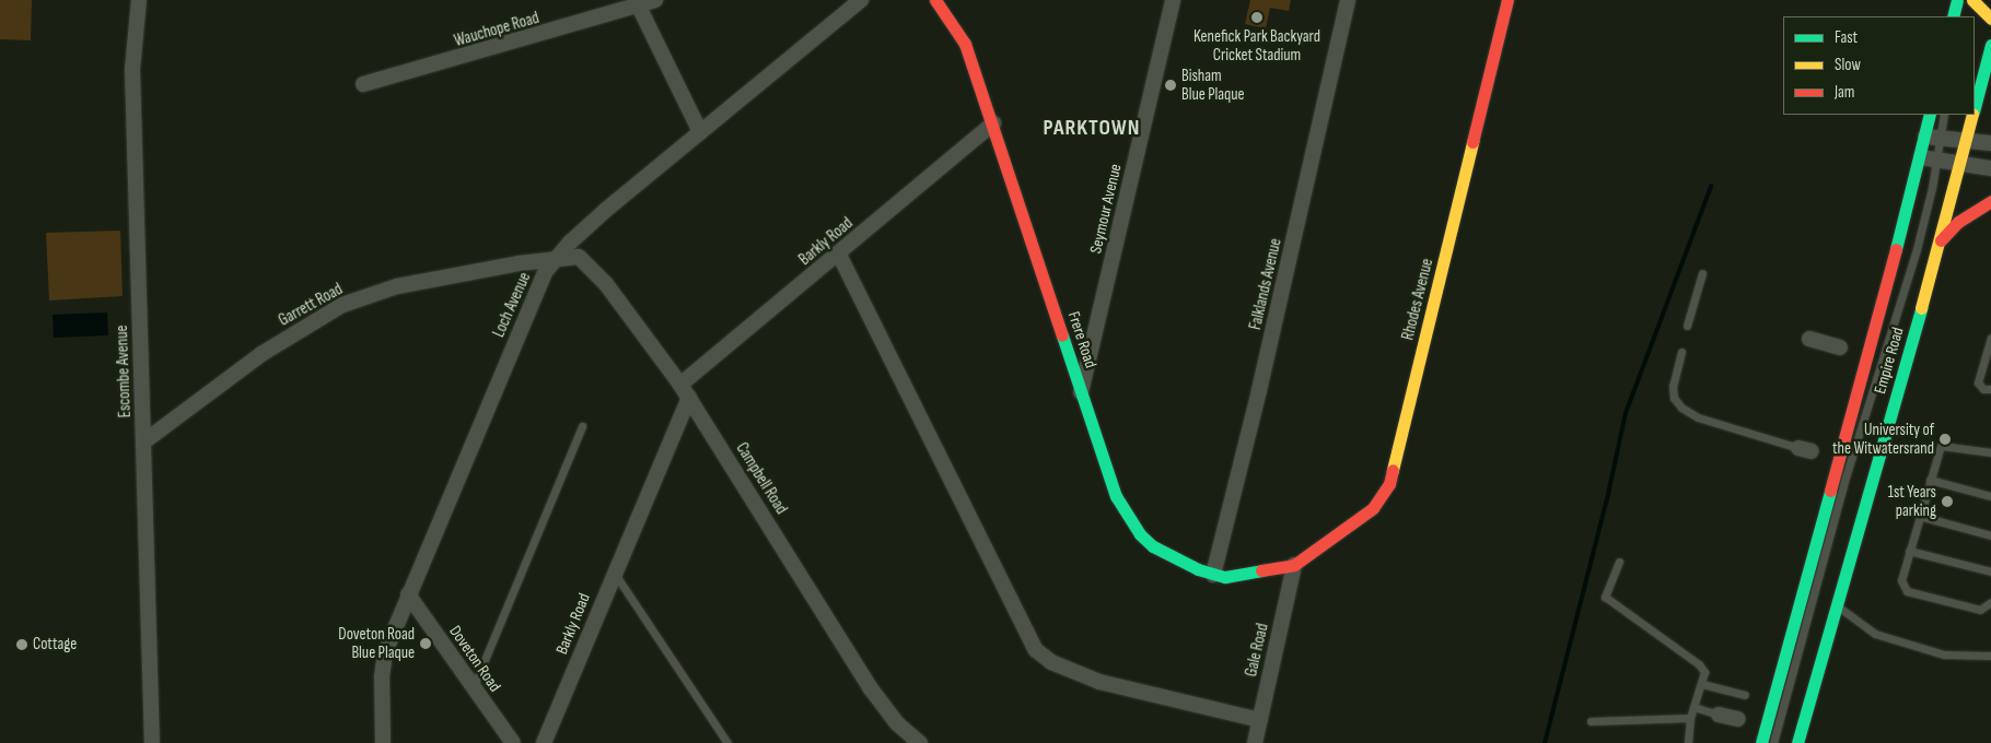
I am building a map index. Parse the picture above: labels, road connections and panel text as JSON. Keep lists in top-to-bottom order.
{
  "streets": {
    "main road": ["Rhodes Avenue", "Frere Road", "Empire Road"],
    "street": [
      "Wauchope Road",
      "Seymour Avenue",
      "Barkly Road",
      "Falklands Avenue",
      "Garrett Road",
      "Loch Avenue",
      "Escombe Avenue",
      "Campbell Road",
      "Gale Road",
      "Doveton Road"
    ]
  },
  "crossings": [
    ["Seymour Avenue", "Frere Road"],
    ["Barkly Road", "Frere Road"],
    ["Barkly Road", "Campbell Road"],
    ["Falklands Avenue", "Frere Road"],
    ["Rhodes Avenue", "Frere Road"],
    ["Rhodes Avenue", "Gale Road"],
    ["Garrett Road", "Loch Avenue"],
    ["Garrett Road", "Escombe Avenue"],
    ["Garrett Road", "Campbell Road"],
    ["Loch Avenue", "Campbell Road"],
    ["Loch Avenue", "Doveton Road"],
    ["Frere Road", "Gale Road"]
  ],
  "districts": ["PARKTOWN"],
  "places": [
    "Kenefick Park Backyard Cricket Stadium",
    "Bisham Blue Plaque",
    "University of the Witwatersrand",
    "1st Years parking",
    "Doveton Road Blue Plaque",
    "Cottage"
  ],
  "legend": ["Fast", "Slow", "Jam"]
}
